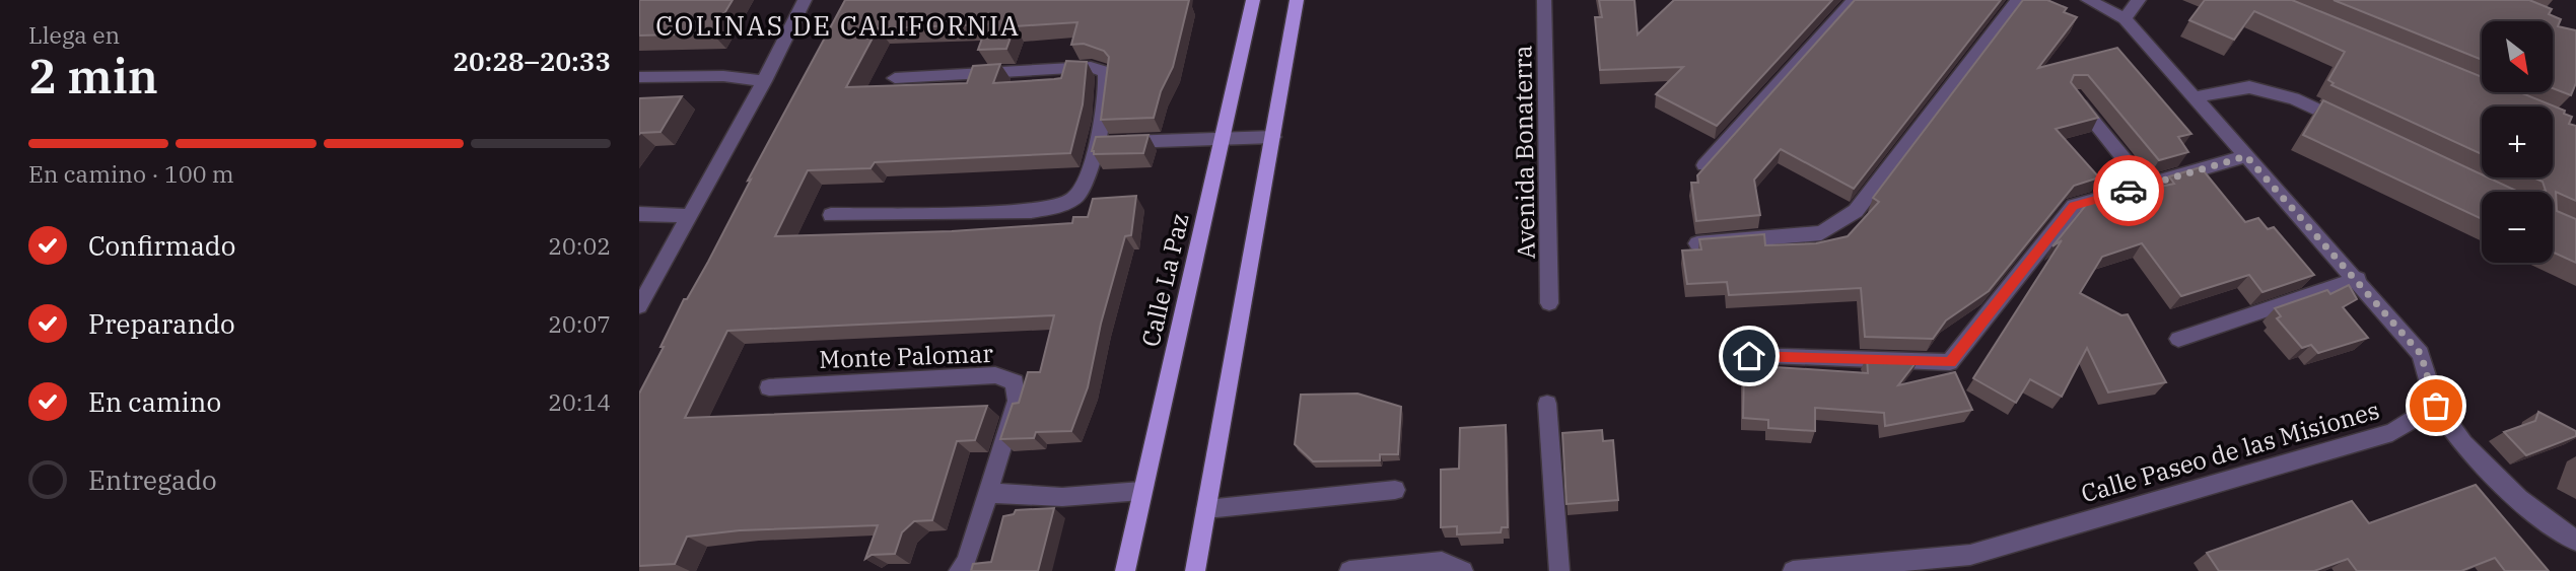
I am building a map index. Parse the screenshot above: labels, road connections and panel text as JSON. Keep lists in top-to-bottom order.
{
  "streets": {
    "main road": ["Calle La Paz"],
    "street": ["Avenida Bonaterra", "Monte Palomar", "Calle Paseo de las Misiones"]
  },
  "districts": ["COLINAS DE CALIFORNIA"],
  "north": "bottom right",
  "page": {
    "heading": ["2 min", "Llega en", "20:28–20:33"],
    "map_buttons": ["+", "−"],
    "bar": "En camino · 100 m",
    "list": [
      ["Confirmado", "20:02"],
      ["Preparando", "20:07"],
      ["En camino", "20:14"],
      "Entregado"
    ]
  }
}
